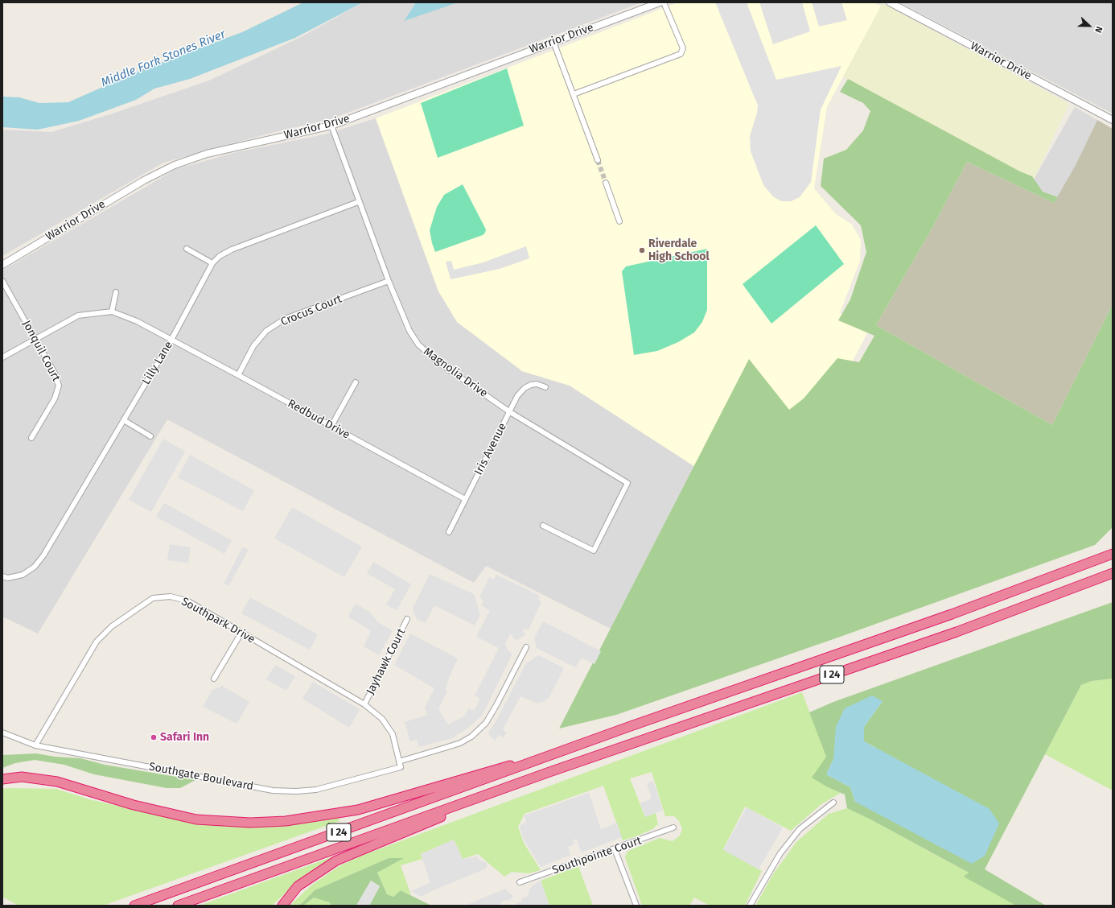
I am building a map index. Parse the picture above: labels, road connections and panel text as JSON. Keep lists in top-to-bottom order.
{
  "streets": {
    "highway": ["I 24"],
    "street": [
      "Warrior Drive",
      "Crocus Court",
      "Jonquil Court",
      "Lilly Lane",
      "Magnolia Drive",
      "Redbud Drive",
      "Iris Avenue",
      "Southpark Drive",
      "Jayhawk Court",
      "Southgate Boulevard",
      "Southpointe Court"
    ]
  },
  "crossings": [
    ["Warrior Drive", "Magnolia Drive"],
    ["Crocus Court", "Magnolia Drive"],
    ["Crocus Court", "Redbud Drive"],
    ["Lilly Lane", "Magnolia Drive"],
    ["Lilly Lane", "Redbud Drive"],
    ["Magnolia Drive", "Iris Avenue"],
    ["Redbud Drive", "Iris Avenue"],
    ["Southpark Drive", "Jayhawk Court"],
    ["Southpark Drive", "Southgate Boulevard"]
  ],
  "water": ["Middle Fork Stones River"],
  "places": ["Riverdale High School", "Safari Inn"],
  "north": "right"
}
